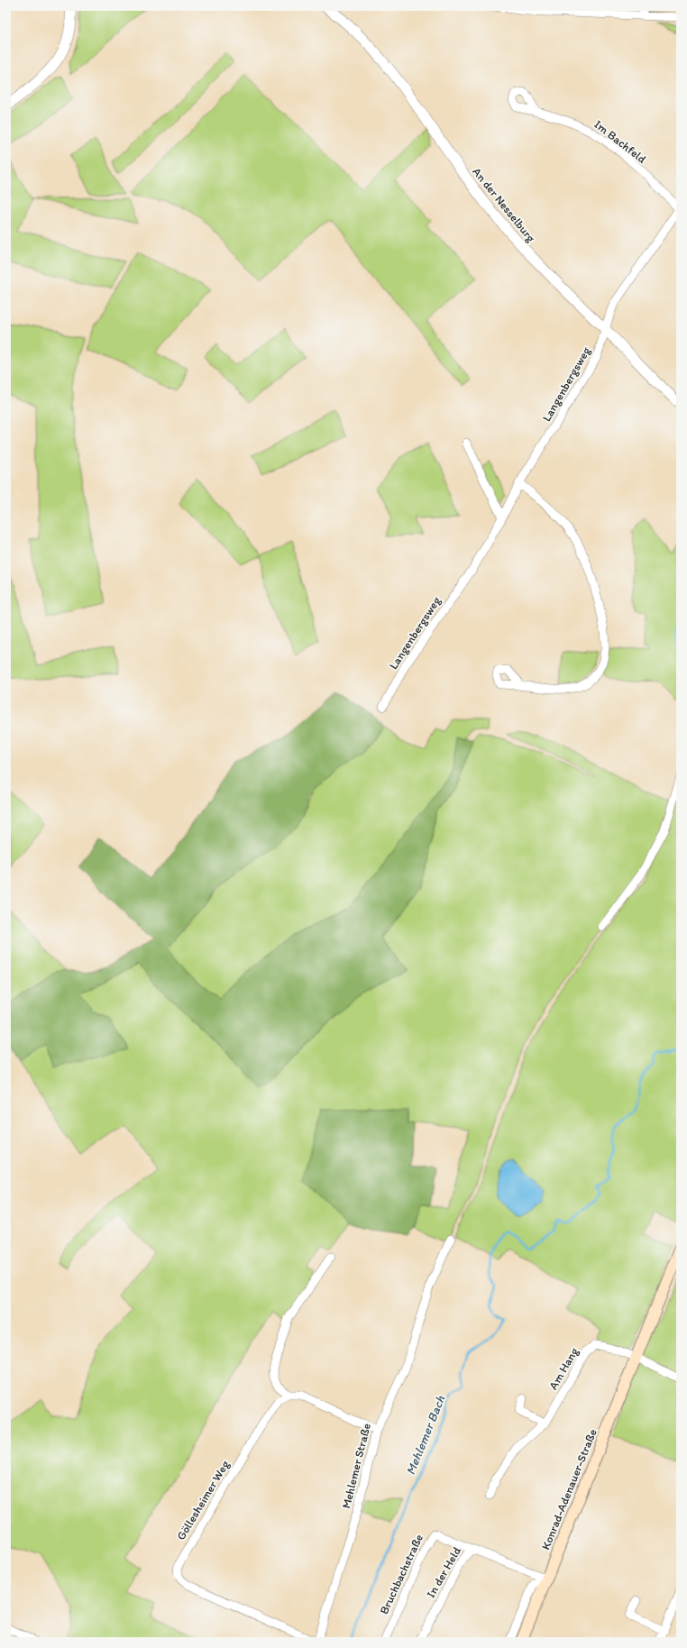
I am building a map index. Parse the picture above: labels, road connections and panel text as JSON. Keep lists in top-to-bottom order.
{
  "streets": {
    "main road": ["Konrad-Adenauer-Straße"],
    "street": [
      "Im Bachfeld",
      "An der Nesselburg",
      "Langenbergsweg",
      "Am Hang",
      "Mehlemer Straße",
      "Göllesheimer Weg",
      "In der Held",
      "Bruchbachstraße"
    ]
  },
  "crossings": [
    ["Im Bachfeld", "Langenbergsweg"],
    ["An der Nesselburg", "Langenbergsweg"],
    ["Am Hang", "Konrad-Adenauer-Straße"],
    ["Konrad-Adenauer-Straße", "In der Held"],
    ["In der Held", "Bruchbachstraße"]
  ],
  "water": ["Mehlemer Bach"]
}
